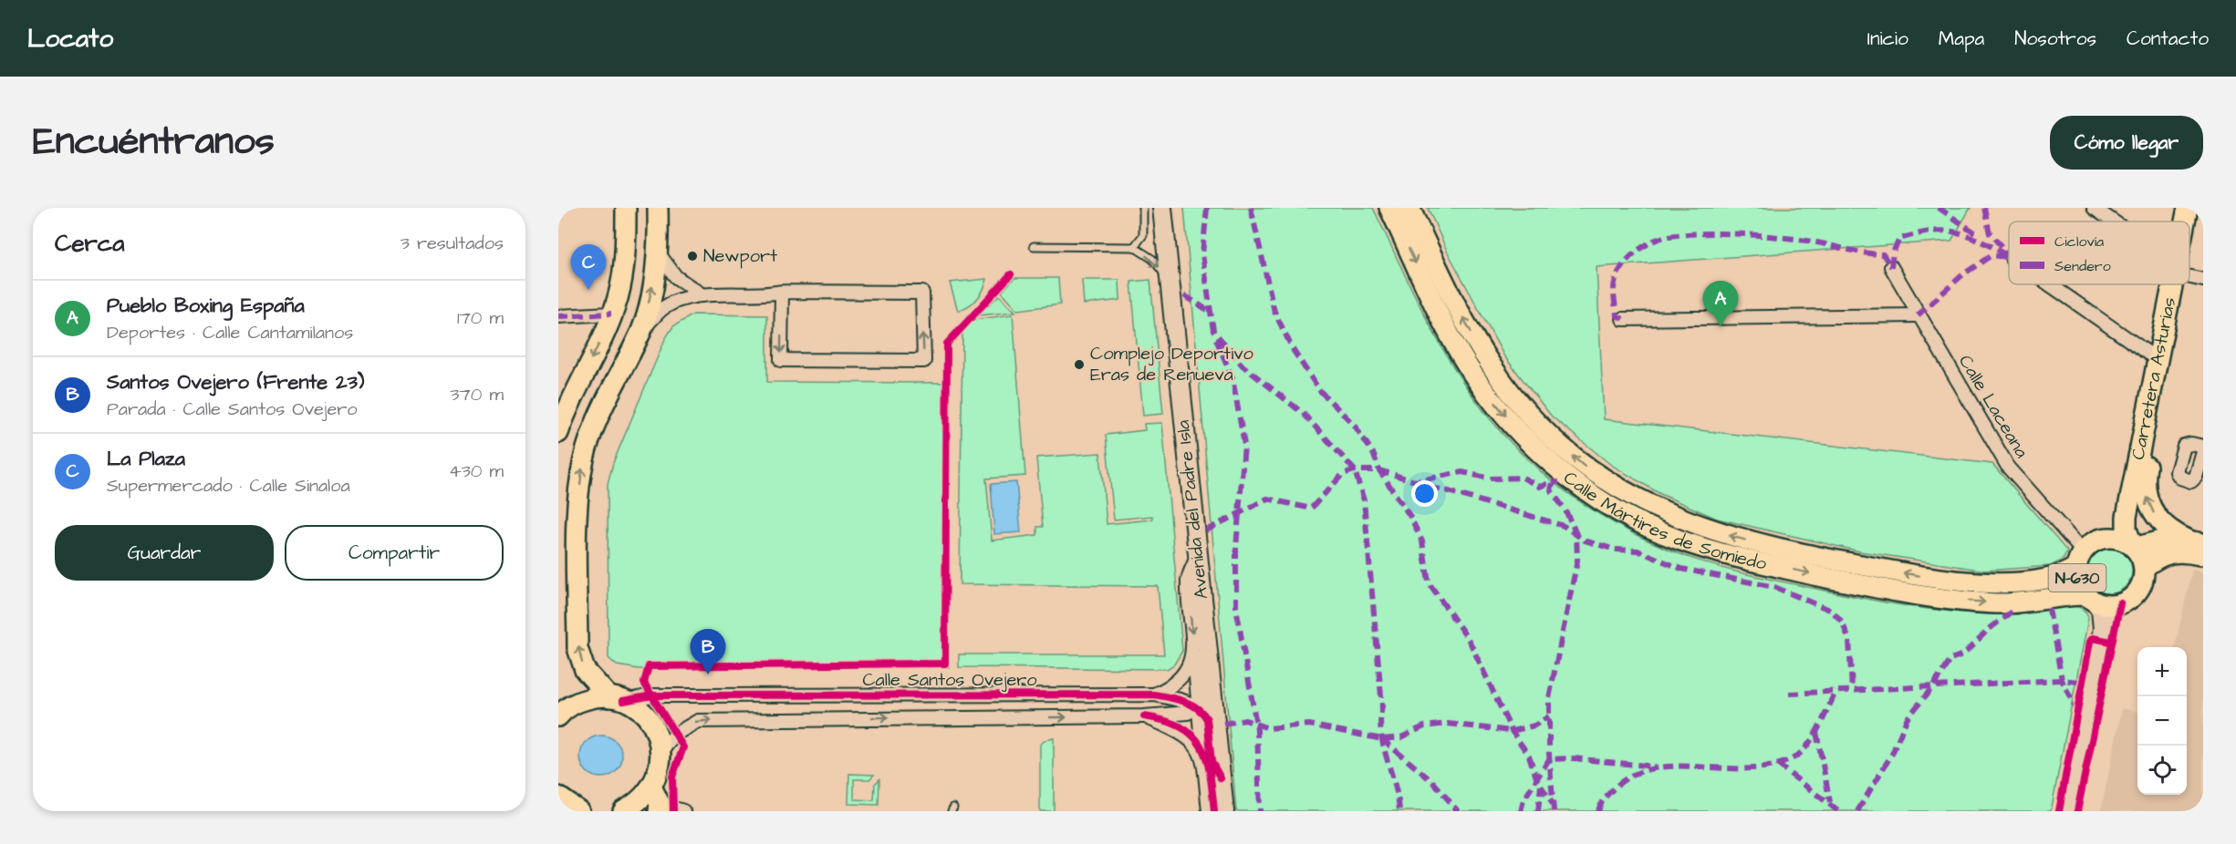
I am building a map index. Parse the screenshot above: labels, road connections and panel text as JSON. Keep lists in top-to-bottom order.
{
  "streets": {
    "main road": [
      "Carretera Asturias",
      "Avenida del Padre Isla",
      "Calle Mártires de Somiedo",
      "N-630"
    ],
    "street": ["Calle Laceana", "Calle Santos Ovejero"]
  },
  "crossings": [
    ["Carretera Asturias", "Calle Laceana"],
    ["Carretera Asturias", "Calle Mártires de Somiedo"],
    ["Carretera Asturias", "N-630"],
    ["Calle Laceana", "Calle Mártires de Somiedo"],
    ["Calle Laceana", "N-630"],
    ["Calle Mártires de Somiedo", "N-630"]
  ],
  "places": ["Newport", "Complejo Deportivo Eras de Renueva"],
  "legend": ["Ciclovía", "Sendero"],
  "page": {
    "header": "Locato",
    "nav": [
      "Inicio",
      "Mapa",
      "Nosotros",
      "Contacto"
    ],
    "title": "Encuéntranos",
    "buttons": [
      "Cómo llegar",
      ["Guardar", "Compartir"]
    ],
    "heading": ["Cerca", "3 resultados"],
    "pins": ["C", "A", "B"],
    "list": [
      {
        "mark": "A",
        "name": "Pueblo Boxing España",
        "note": "Deportes · Calle Cantamilanos",
        "value": "170 m"
      },
      {
        "mark": "B",
        "name": "Santos Ovejero (Frente 23)",
        "note": "Parada · Calle Santos Ovejero",
        "value": "370 m"
      },
      {
        "mark": "C",
        "name": "La Plaza",
        "note": "Supermercado · Calle Sinaloa",
        "value": "430 m"
      }
    ],
    "map_buttons": ["+", "−"]
  }
}
